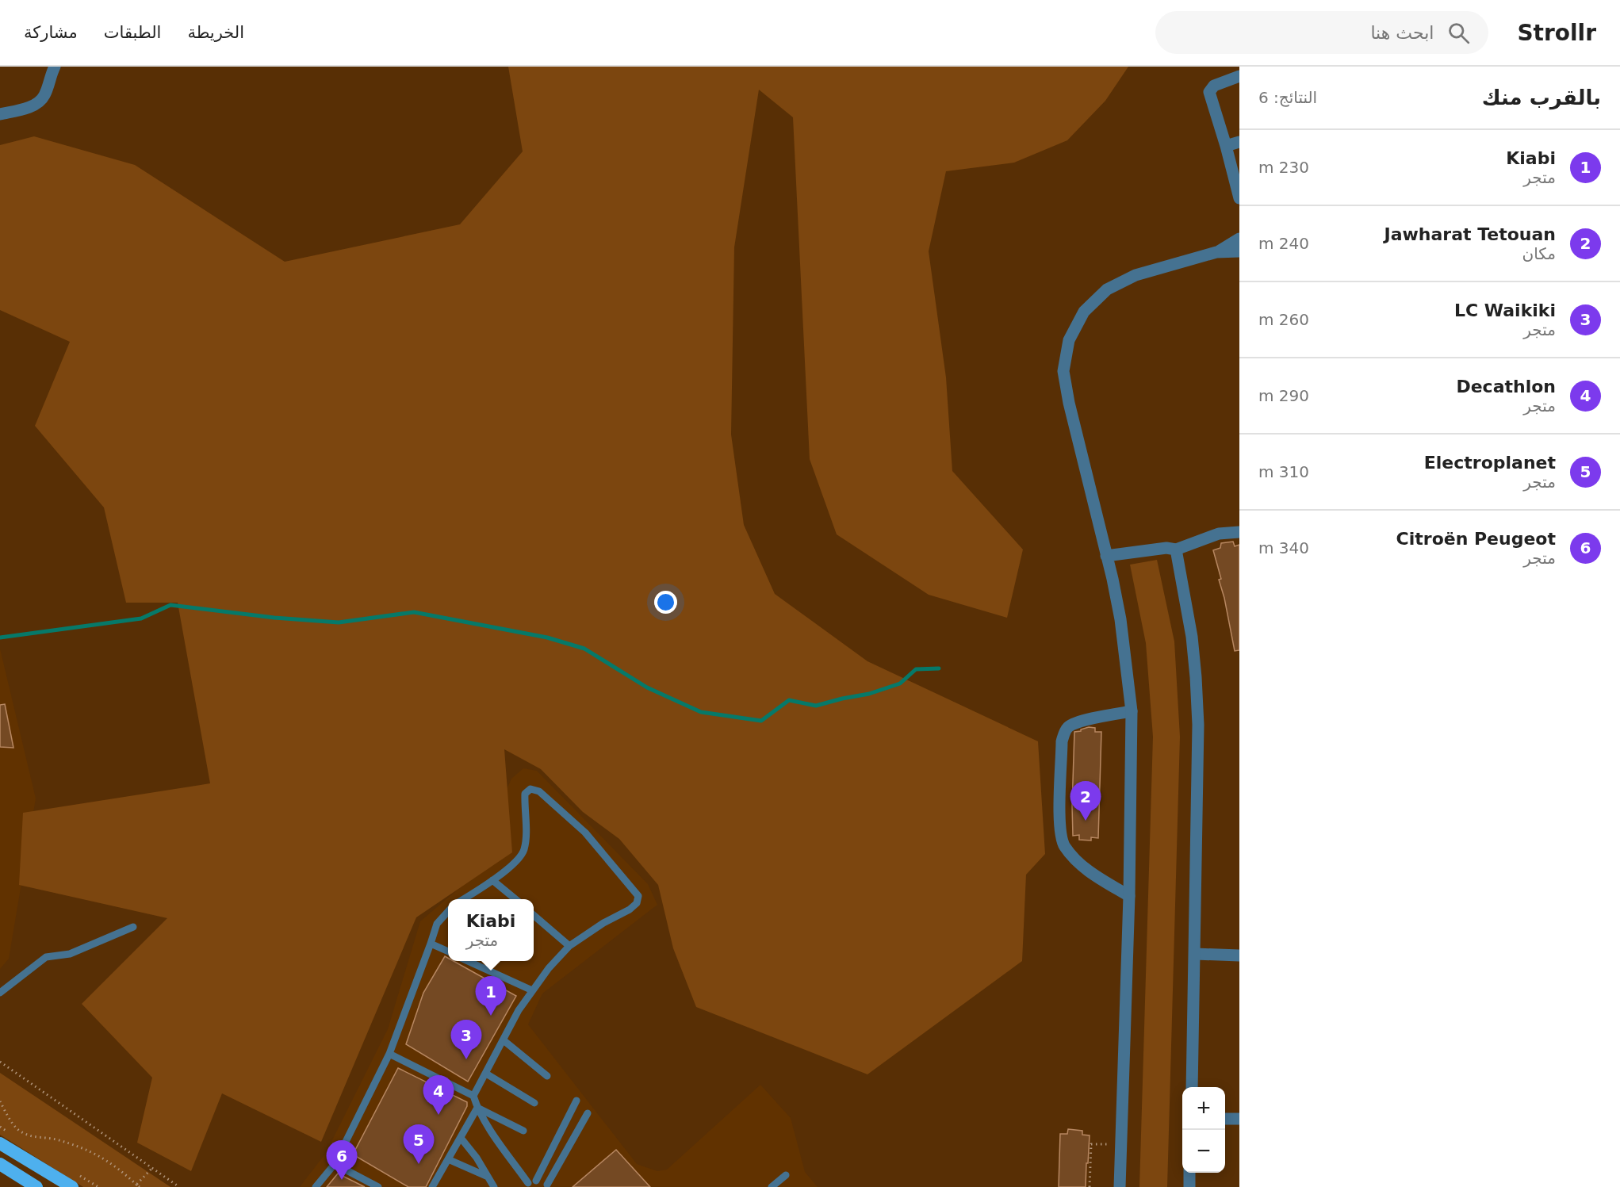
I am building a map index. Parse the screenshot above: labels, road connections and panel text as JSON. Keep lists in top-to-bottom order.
{
  "page": {
    "header": "Strollr",
    "search": "ابحث هنا",
    "nav": ["الخريطة", "الطبقات", "مشاركة"],
    "heading": ["بالقرب منك", "النتائج: 6"],
    "list": [
      {
        "mark": "1",
        "name": "Kiabi",
        "note": "متجر",
        "value": "230 m"
      },
      {
        "mark": "2",
        "name": "Jawharat Tetouan",
        "note": "مكان",
        "value": "240 m"
      },
      {
        "mark": "3",
        "name": "LC Waikiki",
        "note": "متجر",
        "value": "260 m"
      },
      {
        "mark": "4",
        "name": "Decathlon",
        "note": "متجر",
        "value": "290 m"
      },
      {
        "mark": "5",
        "name": "Electroplanet",
        "note": "متجر",
        "value": "310 m"
      },
      {
        "mark": "6",
        "name": "Citroën Peugeot",
        "note": "متجر",
        "value": "340 m"
      }
    ],
    "pins": [
      "2",
      "1",
      "3",
      "4",
      "5",
      "6"
    ],
    "popup": ["Kiabi", "متجر"],
    "map_buttons": ["+", "−"]
  }
}
